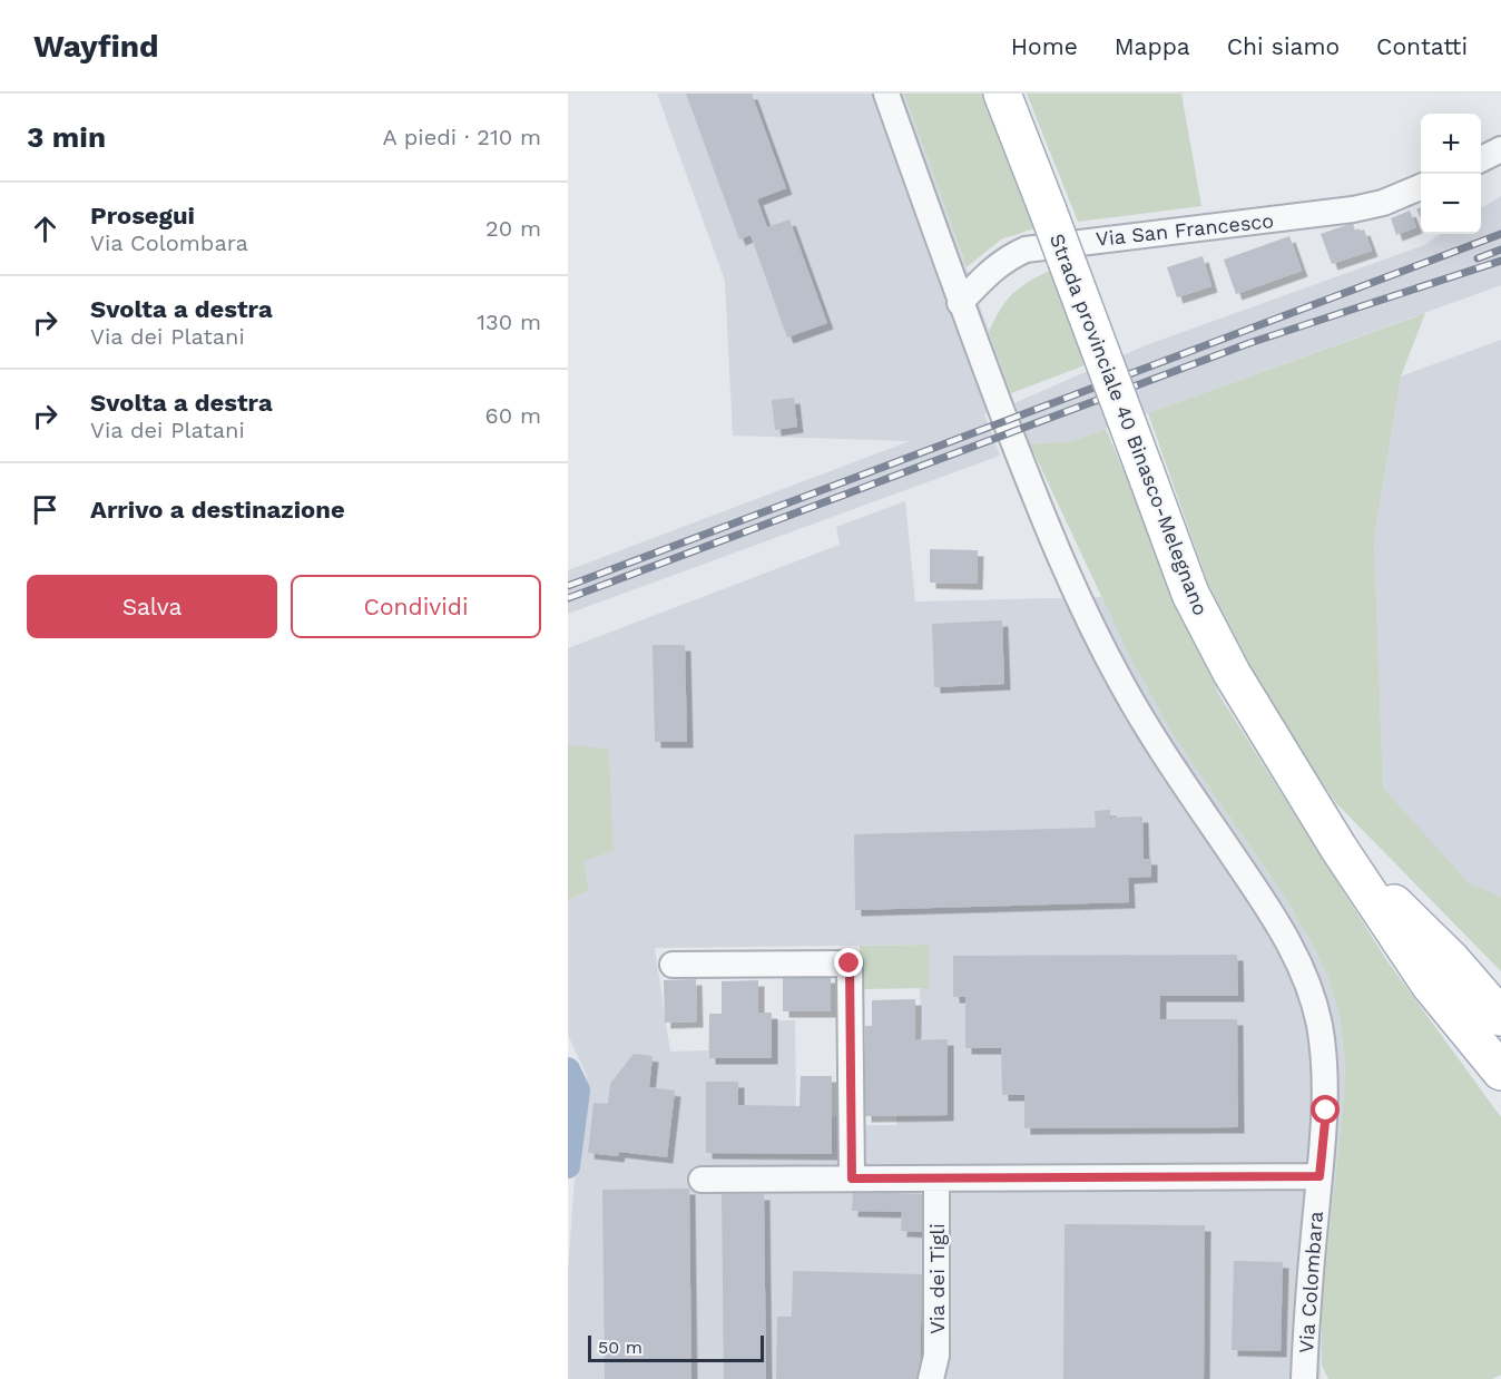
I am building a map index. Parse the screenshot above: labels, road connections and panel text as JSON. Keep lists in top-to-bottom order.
{
  "streets": {
    "main road": ["Strada provinciale 40 Binasco-Melegnano"],
    "street": ["Via San Francesco", "Via dei Tigli", "Via Colombara"]
  },
  "crossings": [
    ["Via San Francesco", "Via Colombara"]
  ],
  "scale_bar": "50 m",
  "page": {
    "header": "Wayfind",
    "nav": [
      "Home",
      "Mappa",
      "Chi siamo",
      "Contatti"
    ],
    "heading": ["3 min", "A piedi · 210 m"],
    "map_buttons": ["+", "−"],
    "list": [
      ["Prosegui", "Via Colombara", "20 m"],
      ["Svolta a destra", "Via dei Platani", "130 m"],
      ["Svolta a destra", "Via dei Platani", "60 m"],
      "Arrivo a destinazione"
    ],
    "buttons": ["Salva", "Condividi"],
    "scale": "50 m"
  }
}
